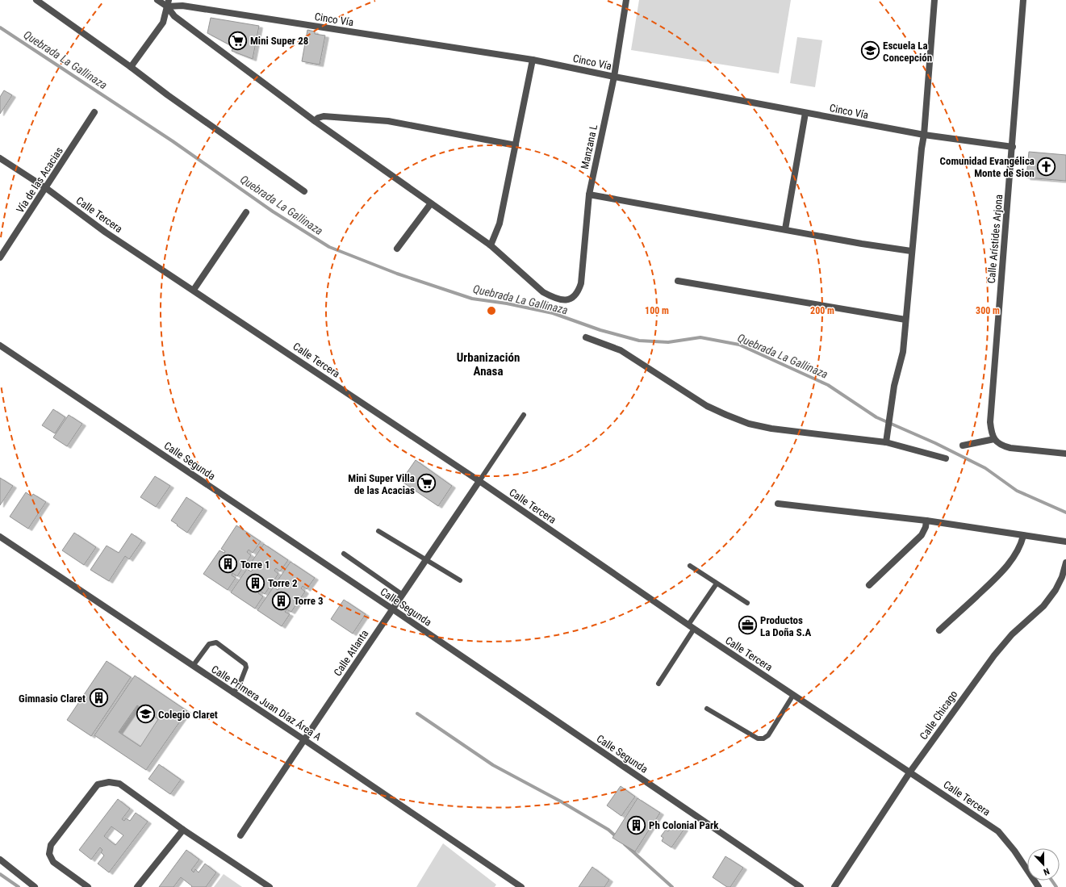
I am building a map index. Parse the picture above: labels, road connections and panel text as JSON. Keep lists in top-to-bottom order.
{
  "streets": {
    "street": [
      "Cinco Vía",
      "Manzana L",
      "Vía de las Acacias",
      "Calle Tercera",
      "Calle Arístides Arjona",
      "Calle Segunda",
      "Calle Atlanta",
      "Calle Primera Juan Díaz Área A",
      "Calle Chicago"
    ]
  },
  "crossings": [
    ["Cinco Vía", "Manzana L"],
    ["Cinco Vía", "Calle Arístides Arjona"],
    ["Vía de las Acacias", "Calle Tercera"],
    ["Calle Tercera", "Calle Atlanta"],
    ["Calle Tercera", "Calle Chicago"],
    ["Calle Segunda", "Calle Atlanta"],
    ["Calle Atlanta", "Calle Primera Juan Díaz Área A"]
  ],
  "districts": ["Urbanización Anasa"],
  "water": ["Quebrada La Gallinaza"],
  "places": {
    "supermarket": ["Mini Super 28", "Mini Super Villa de las Acacias"],
    "school or university": ["Escuela La Concepción", "Colegio Claret"],
    "church": ["Comunidad Evangélica Monte de Sion"],
    "building": [
      "Torre 1",
      "Torre 2",
      "Torre 3",
      "Gimnasio Claret",
      "Ph Colonial Park"
    ],
    "office": ["Productos La Doña S.A"]
  },
  "north": "bottom",
  "rings": ["100 m", "200 m", "300 m"]
}
